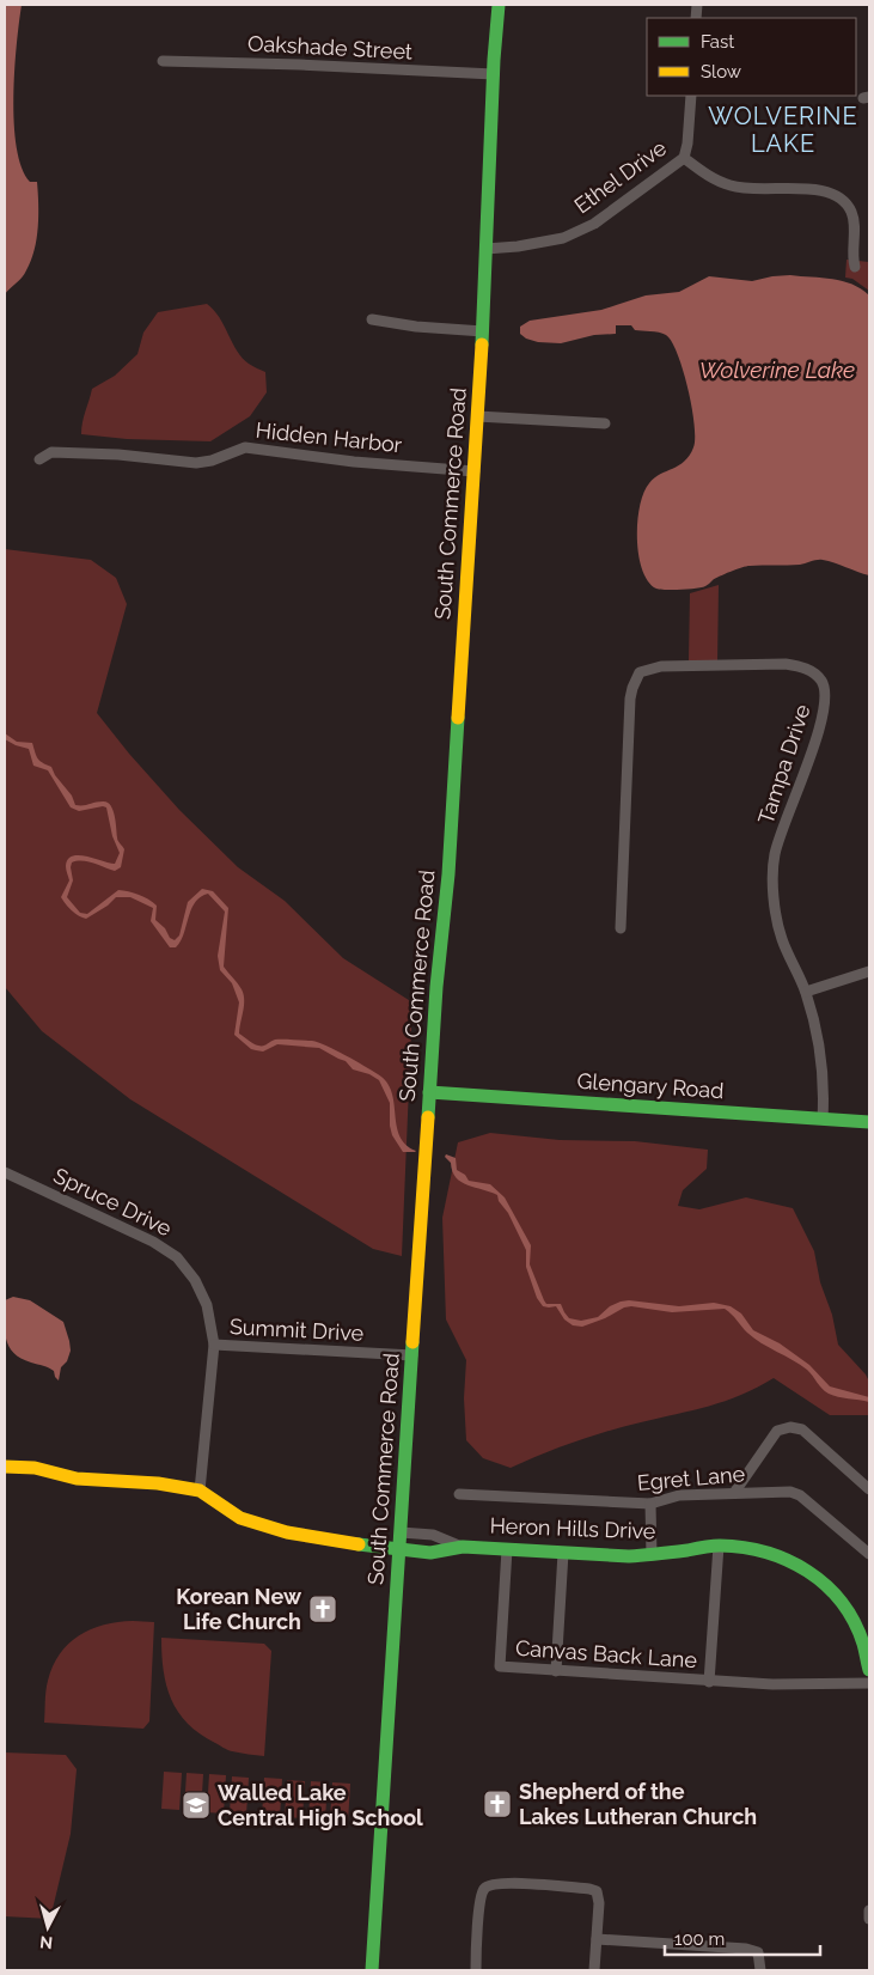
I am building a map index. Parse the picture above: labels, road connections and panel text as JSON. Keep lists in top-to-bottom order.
{
  "streets": {
    "street": [
      "Oakshade Street",
      "Ethel Drive",
      "Hidden Harbor",
      "South Commerce Road",
      "Tampa Drive",
      "Glengary Road",
      "Spruce Drive",
      "Summit Drive",
      "Egret Lane",
      "Heron Hills Drive",
      "Canvas Back Lane"
    ]
  },
  "crossings": [
    ["Oakshade Street", "South Commerce Road"],
    ["Ethel Drive", "South Commerce Road"],
    ["Hidden Harbor", "South Commerce Road"],
    ["South Commerce Road", "Glengary Road"],
    ["South Commerce Road", "Summit Drive"],
    ["South Commerce Road", "Heron Hills Drive"],
    ["Tampa Drive", "Glengary Road"],
    ["Spruce Drive", "Summit Drive"],
    ["Spruce Drive", "Heron Hills Drive"],
    ["Heron Hills Drive", "Canvas Back Lane"]
  ],
  "districts": ["WOLVERINE LAKE"],
  "water": ["Wolverine Lake"],
  "places": {
    "church": ["Korean New Life Church", "Shepherd of the Lakes Lutheran Church"],
    "school or university": ["Walled Lake Central High School"]
  },
  "legend": ["Fast", "Slow"],
  "scale_bar": "100 m",
  "north": "bottom"
}
